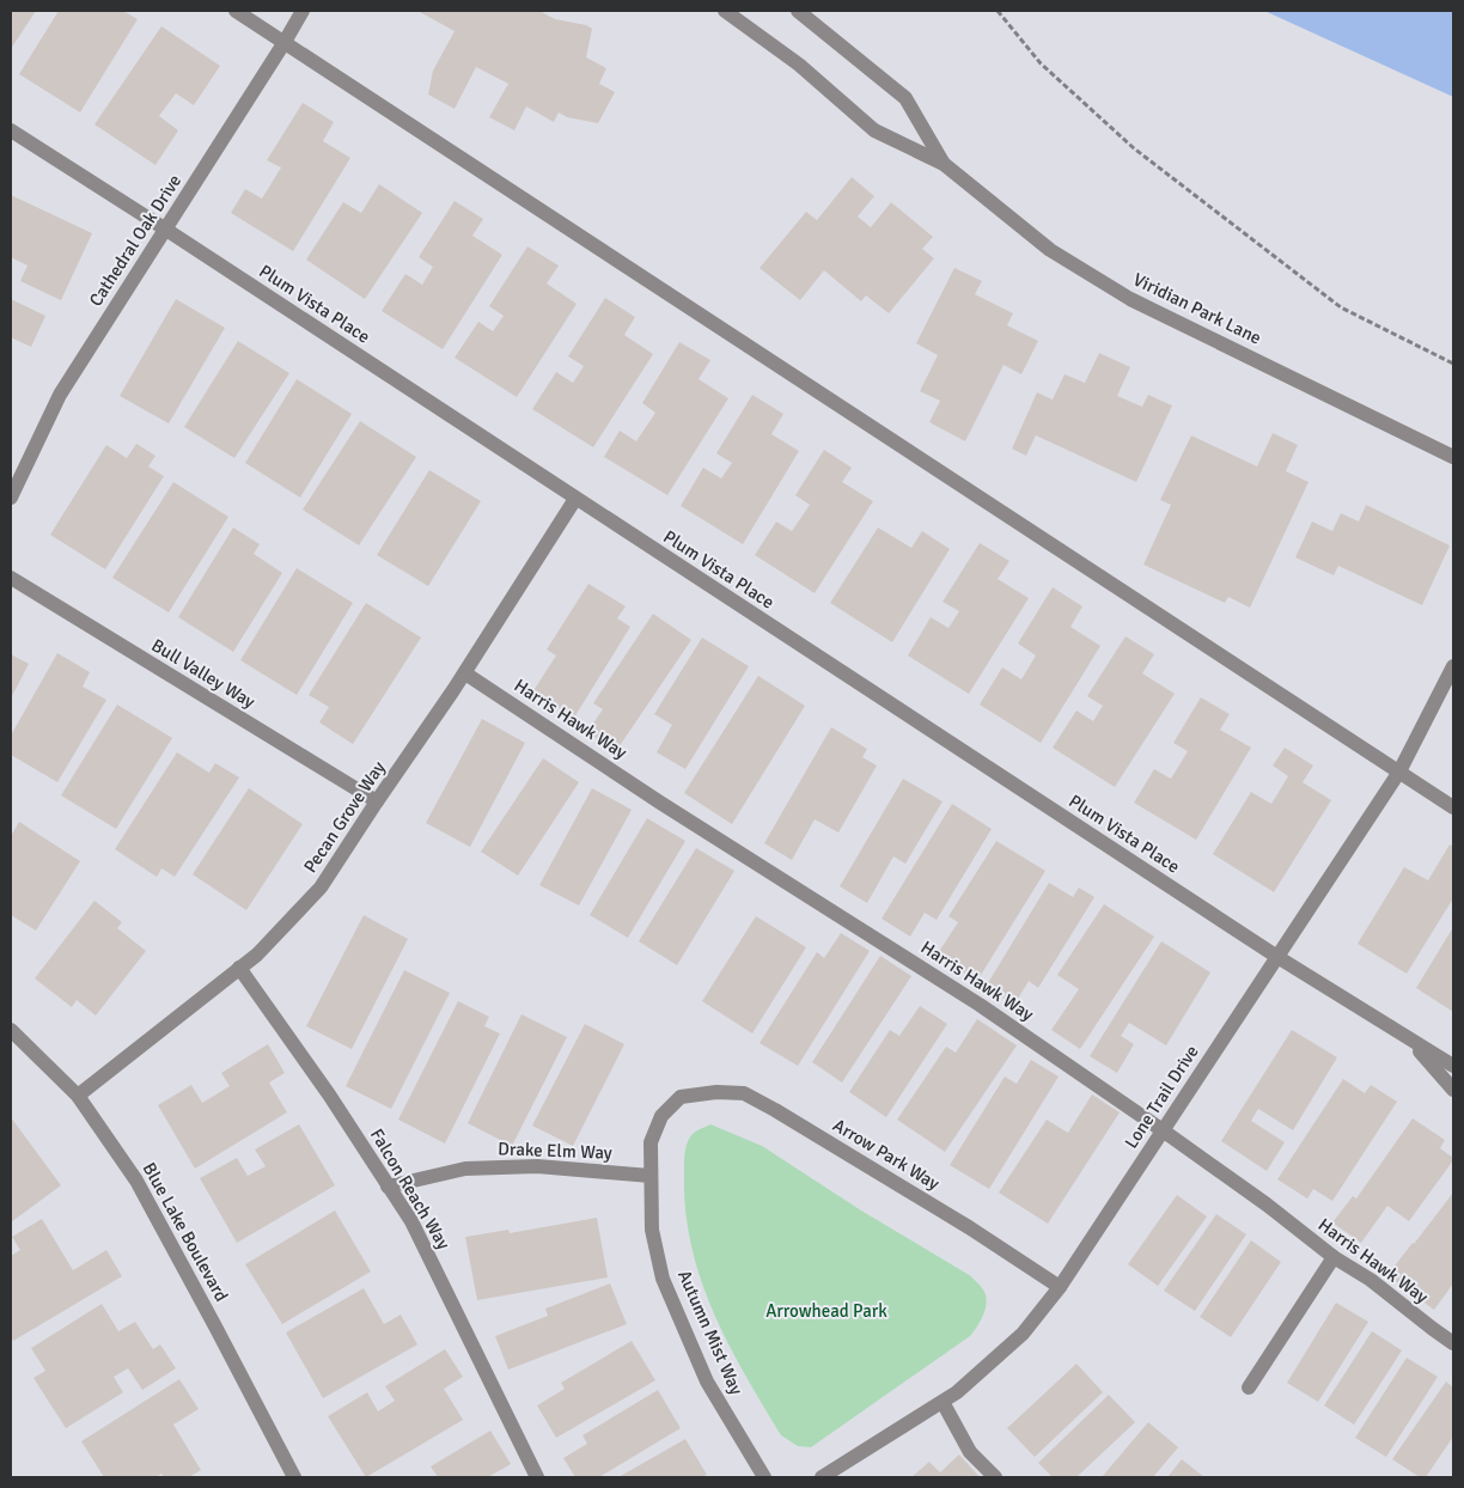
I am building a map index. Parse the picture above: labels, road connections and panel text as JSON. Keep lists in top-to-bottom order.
{
  "streets": {
    "street": [
      "Cathedral Oak Drive",
      "Plum Vista Place",
      "Viridian Park Lane",
      "Bull Valley Way",
      "Harris Hawk Way",
      "Pecan Grove Way",
      "Lone Trail Drive",
      "Drake Elm Way",
      "Arrow Park Way",
      "Falcon Reach Way",
      "Blue Lake Boulevard",
      "Autumn Mist Way"
    ]
  },
  "crossings": [
    ["Cathedral Oak Drive", "Plum Vista Place"],
    ["Plum Vista Place", "Pecan Grove Way"],
    ["Plum Vista Place", "Lone Trail Drive"],
    ["Bull Valley Way", "Pecan Grove Way"],
    ["Harris Hawk Way", "Pecan Grove Way"],
    ["Harris Hawk Way", "Lone Trail Drive"],
    ["Pecan Grove Way", "Falcon Reach Way"],
    ["Pecan Grove Way", "Blue Lake Boulevard"],
    ["Lone Trail Drive", "Arrow Park Way"],
    ["Drake Elm Way", "Falcon Reach Way"],
    ["Drake Elm Way", "Autumn Mist Way"],
    ["Arrow Park Way", "Autumn Mist Way"]
  ],
  "parks": ["Arrowhead Park"]
}
